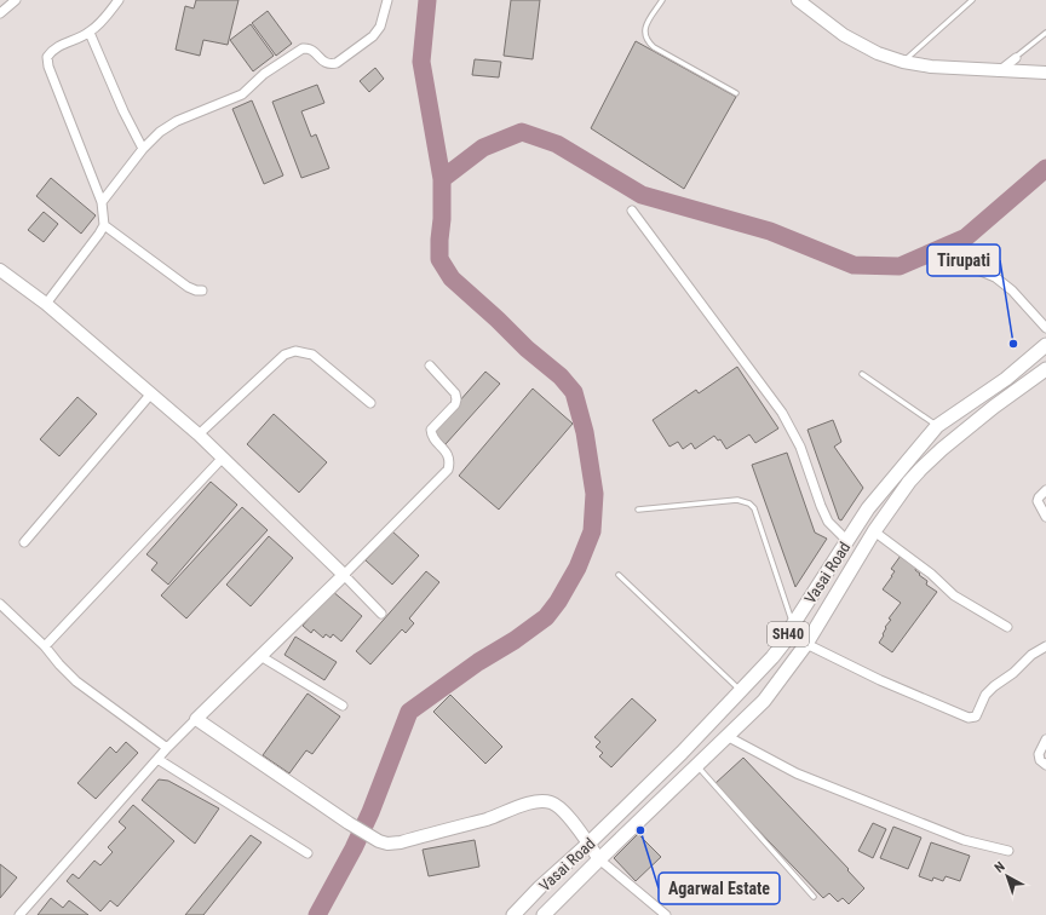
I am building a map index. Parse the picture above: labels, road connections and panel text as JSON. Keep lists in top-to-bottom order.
{
  "streets": {
    "main road": ["Vasai Road", "SH40"]
  },
  "places": ["Tirupati", "Agarwal Estate"],
  "north": "top left"
}
